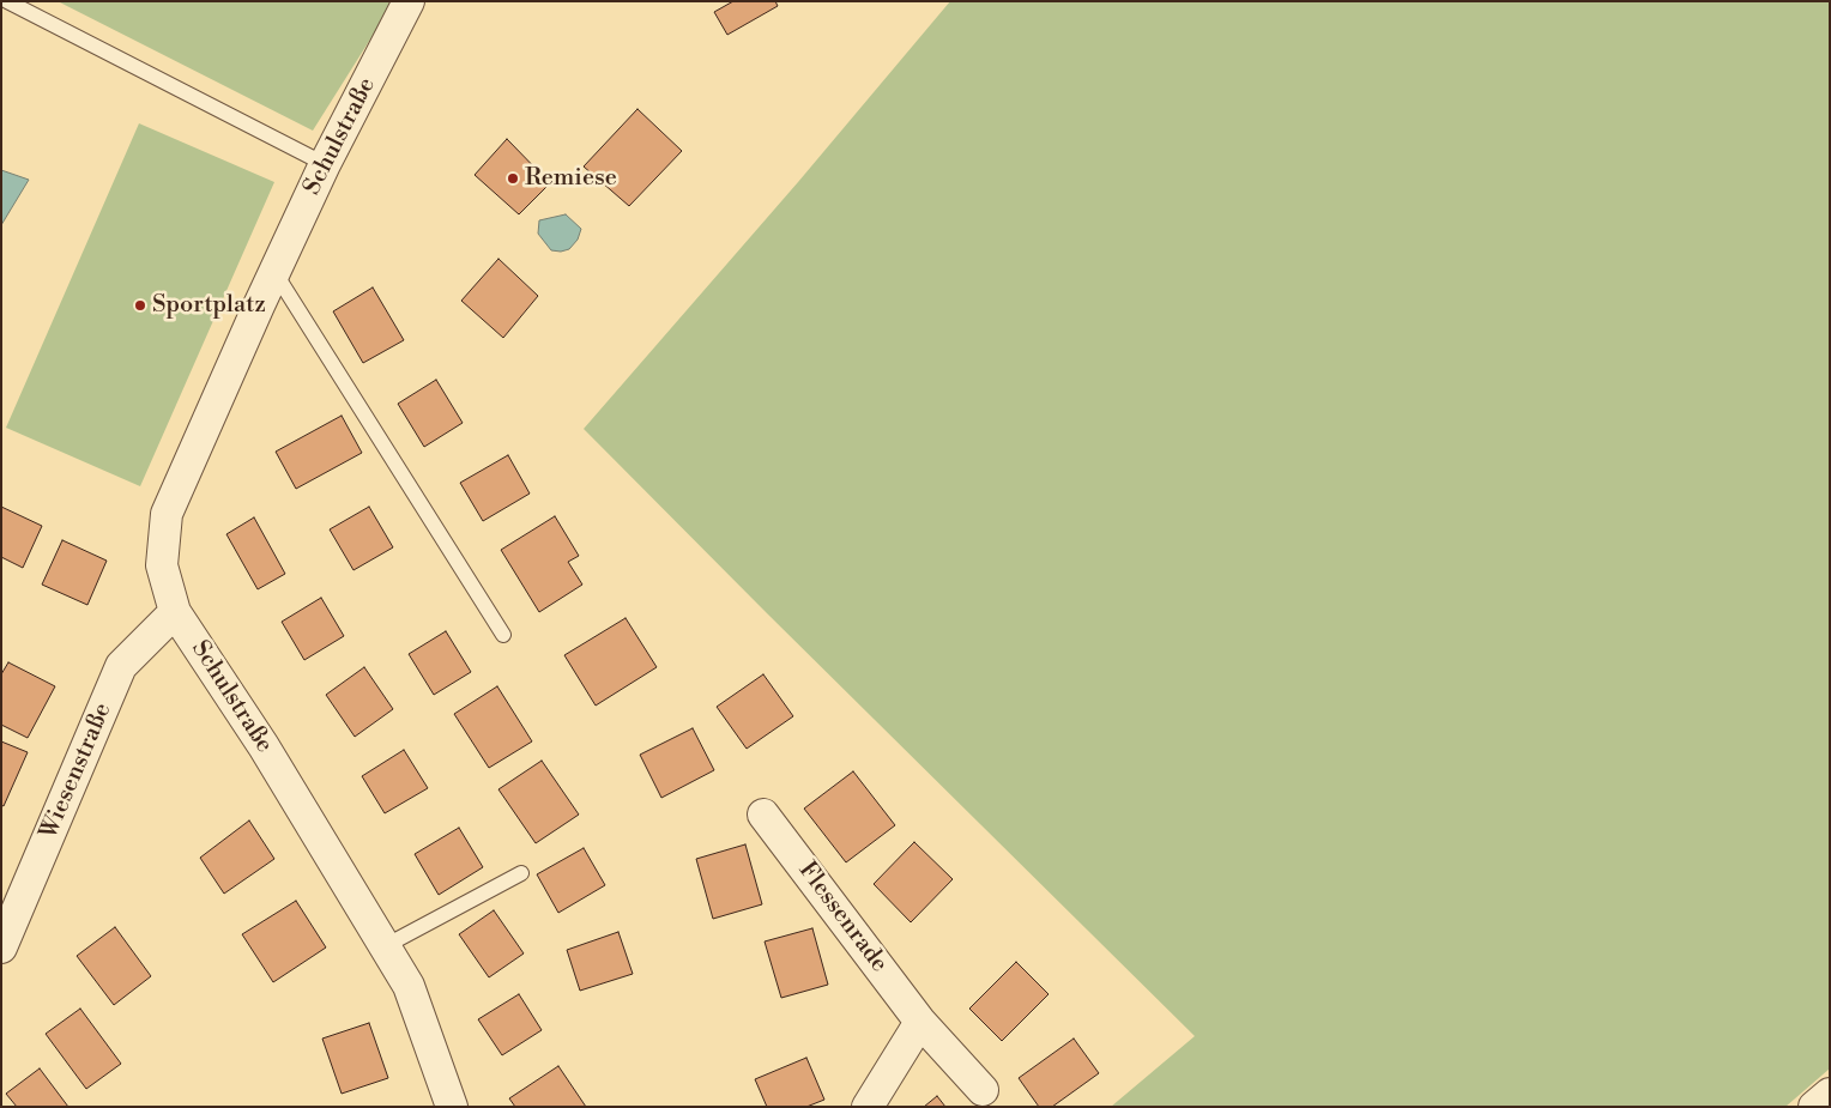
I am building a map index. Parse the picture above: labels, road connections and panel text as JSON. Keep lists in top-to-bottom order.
{
  "streets": {
    "street": ["Schulstraße", "Wiesenstraße", "Flessenrade"]
  },
  "crossings": [
    ["Schulstraße", "Wiesenstraße"]
  ],
  "places": ["Remiese", "Sportplatz"]
}
